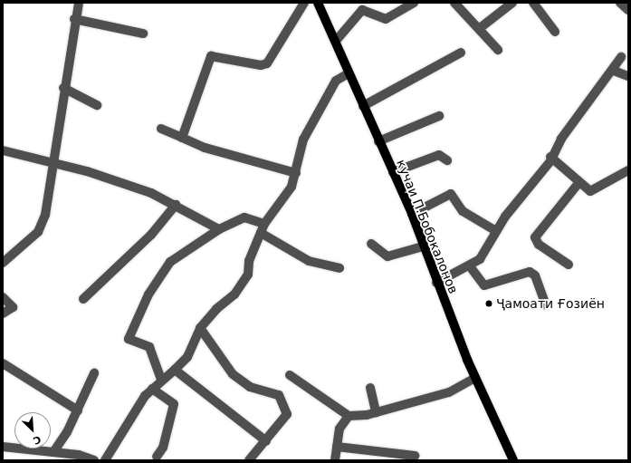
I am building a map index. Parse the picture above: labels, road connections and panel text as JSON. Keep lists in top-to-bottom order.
{
  "streets": {
    "main road": ["кучаи П.Бобокалонов"]
  },
  "places": ["Ҷамоати Ғозиён"],
  "north": "bottom right"
}
